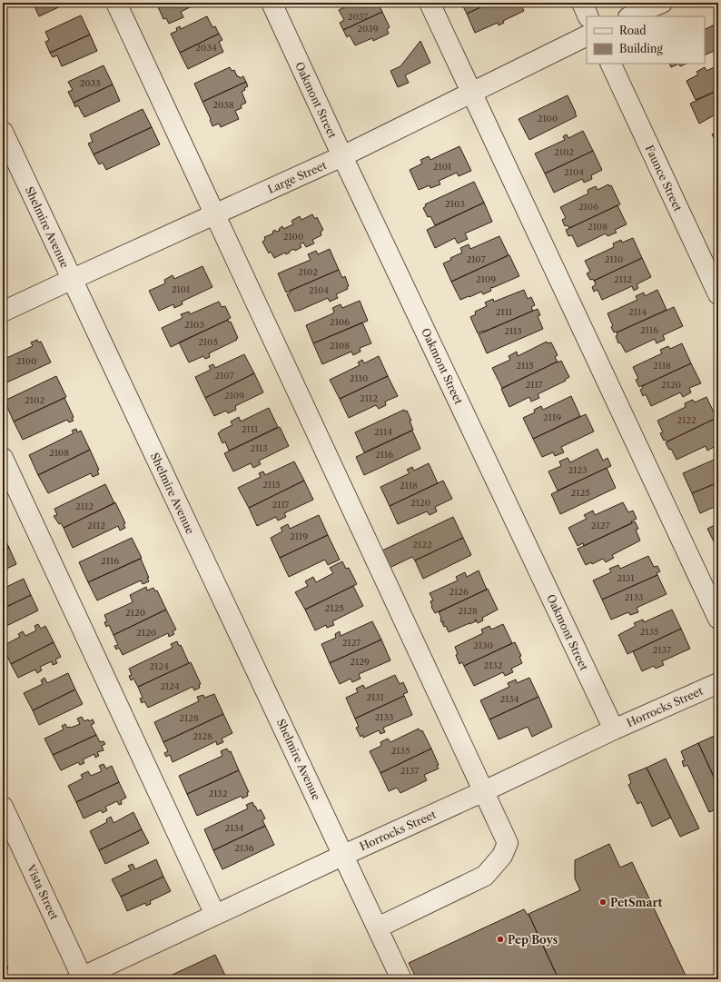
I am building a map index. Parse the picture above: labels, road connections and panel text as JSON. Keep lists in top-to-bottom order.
{
  "streets": {
    "street": [
      "Oakmont Street",
      "Large Street",
      "Faunce Street",
      "Shelmire Avenue",
      "Horrocks Street",
      "Vista Street"
    ]
  },
  "crossings": [
    ["Oakmont Street", "Large Street"],
    ["Oakmont Street", "Horrocks Street"],
    ["Large Street", "Shelmire Avenue"],
    ["Shelmire Avenue", "Horrocks Street"],
    ["Horrocks Street", "Vista Street"]
  ],
  "places": ["PetSmart", "Pep Boys"],
  "house_numbers": [
    "2037",
    "2039",
    "2034",
    "2033",
    "2038",
    "2100",
    "2102",
    "2101",
    "2104",
    "2103",
    "2106",
    "2108",
    "2100",
    "2107",
    "2110",
    "2102",
    "2109",
    "2112",
    "2101",
    "2104",
    "2111",
    "2114",
    "2106",
    "2103",
    "2116",
    "2113",
    "2105",
    "2108",
    "2100",
    "2115",
    "2118",
    "2107",
    "2110",
    "2117",
    "2120",
    "2109",
    "2112",
    "2102",
    "2119",
    "2122",
    "2111",
    "2114",
    "2113",
    "2108",
    "2116",
    "2123",
    "2115",
    "2118",
    "2125",
    "2120",
    "2117",
    "2112",
    "2112",
    "2127",
    "2119",
    "2122",
    "2116",
    "2131",
    "2126",
    "2133",
    "2125",
    "2128",
    "2120",
    "2135",
    "2120",
    "2127",
    "2130",
    "2137",
    "2129",
    "2132",
    "2124",
    "2124",
    "2131",
    "2134",
    "2133",
    "2128",
    "2128",
    "2135",
    "2137",
    "2132",
    "2134",
    "2136"
  ],
  "legend": ["Road", "Building"]
}
